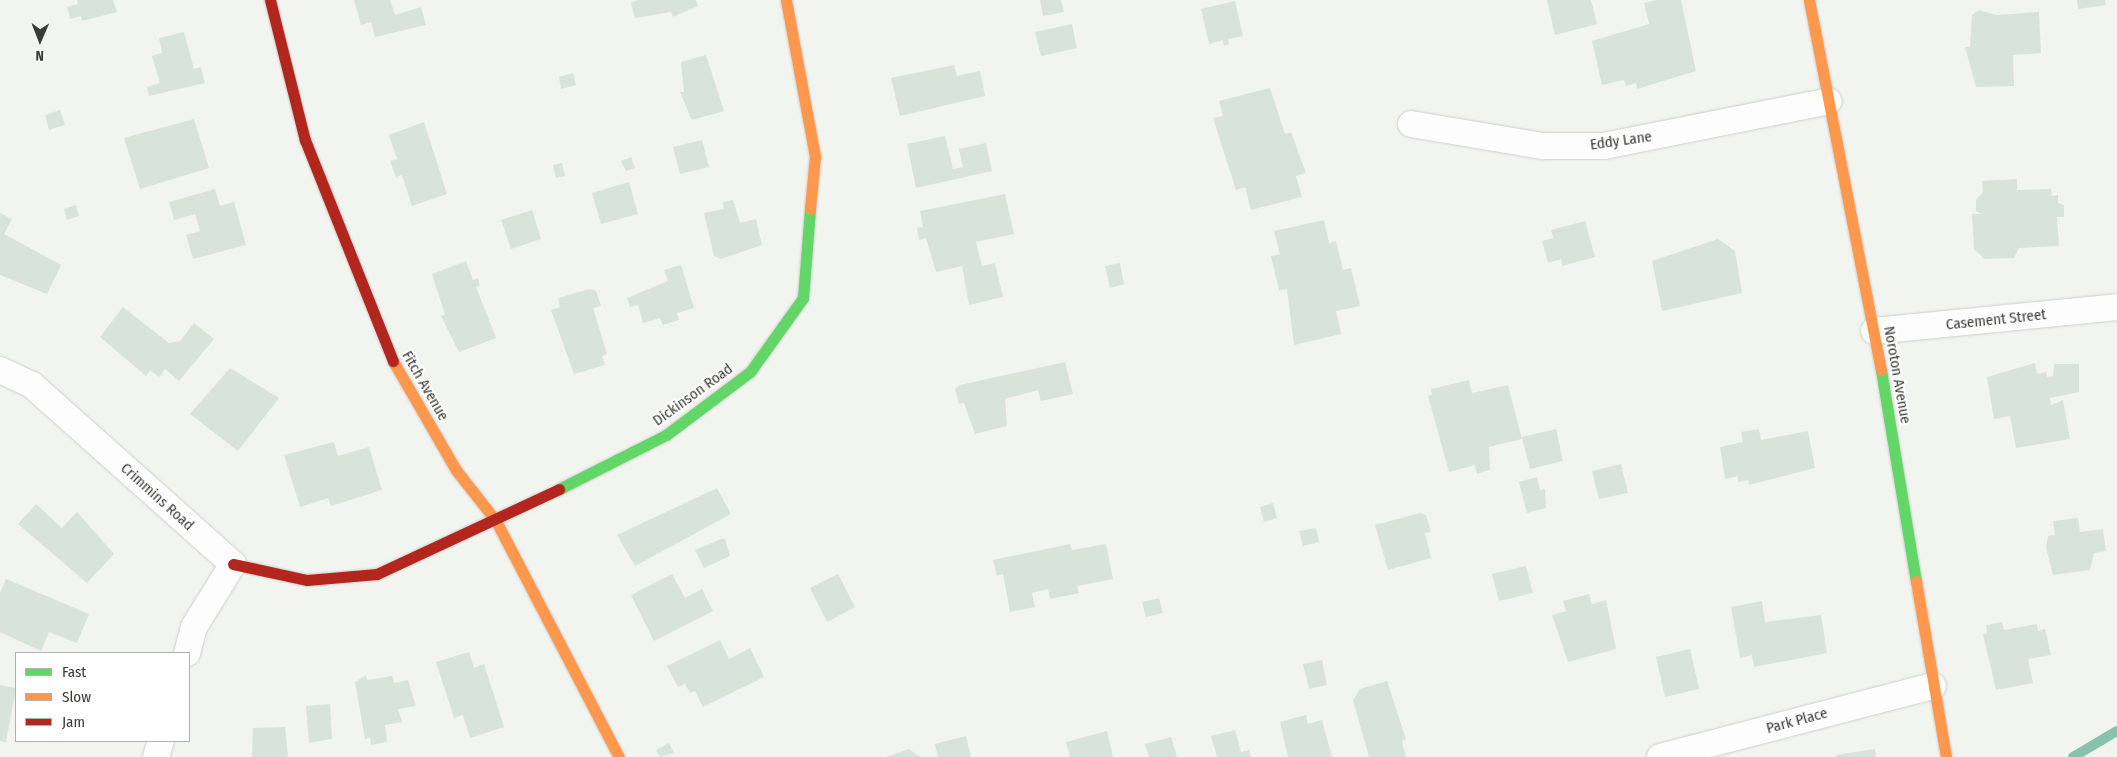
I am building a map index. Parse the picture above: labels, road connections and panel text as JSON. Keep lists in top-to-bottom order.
{
  "streets": {
    "street": [
      "Eddy Lane",
      "Casement Street",
      "Noroton Avenue",
      "Fitch Avenue",
      "Dickinson Road",
      "Crimmins Road",
      "Park Place"
    ]
  },
  "crossings": [
    ["Eddy Lane", "Noroton Avenue"],
    ["Casement Street", "Noroton Avenue"],
    ["Noroton Avenue", "Park Place"],
    ["Fitch Avenue", "Dickinson Road"],
    ["Dickinson Road", "Crimmins Road"]
  ],
  "legend": ["Fast", "Slow", "Jam"],
  "north": "bottom"
}
